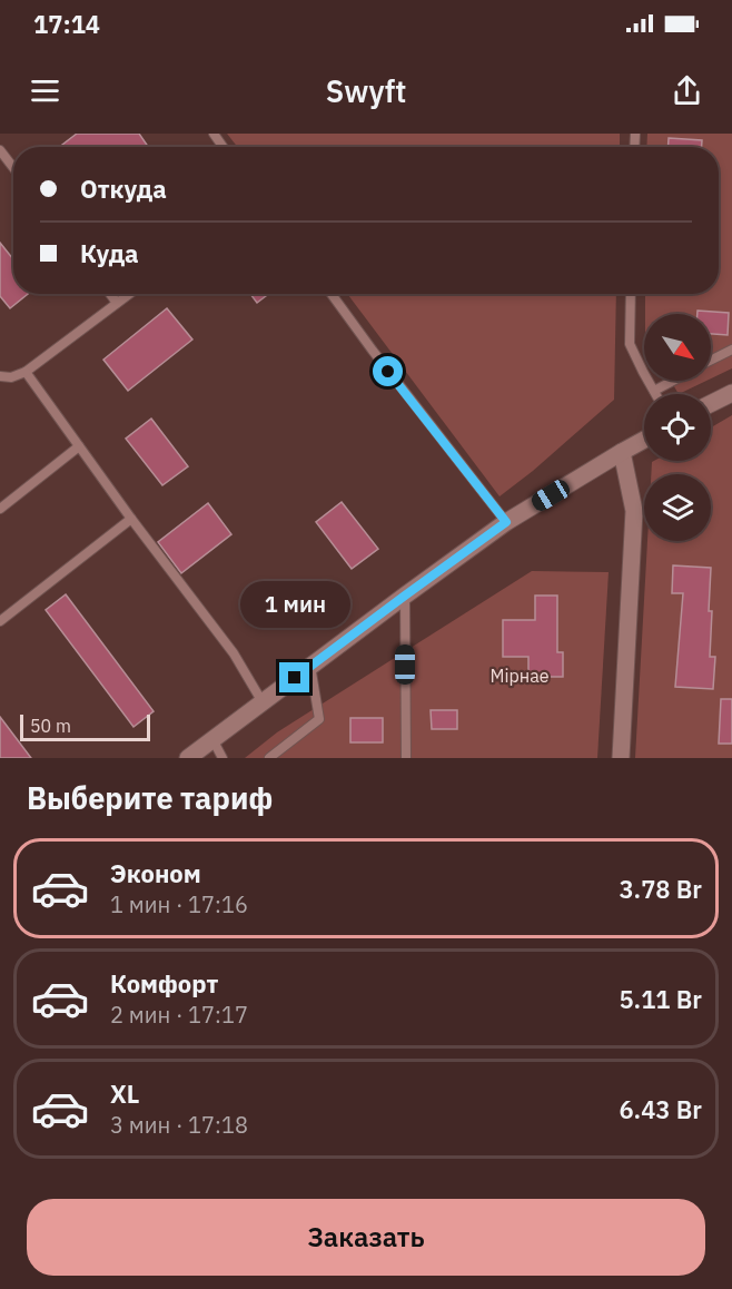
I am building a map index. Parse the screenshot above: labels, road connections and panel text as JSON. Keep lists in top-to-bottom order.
{
  "parks": ["Мірнае"],
  "scale_bar": "50 m",
  "north": "bottom right",
  "page": {
    "status": "17:14",
    "header": "Swyft",
    "banner": ["Откуда", "Куда"],
    "bubble": "1 мин",
    "scale": "50 m",
    "heading": "Выберите тариф",
    "list": [
      {
        "name": "Эконом",
        "note": "1 мин · 17:16",
        "value": "3.78 Br"
      },
      {
        "name": "Комфорт",
        "note": "2 мин · 17:17",
        "value": "5.11 Br"
      },
      {
        "name": "XL",
        "note": "3 мин · 17:18",
        "value": "6.43 Br"
      }
    ],
    "buttons": "Заказать"
  }
}
